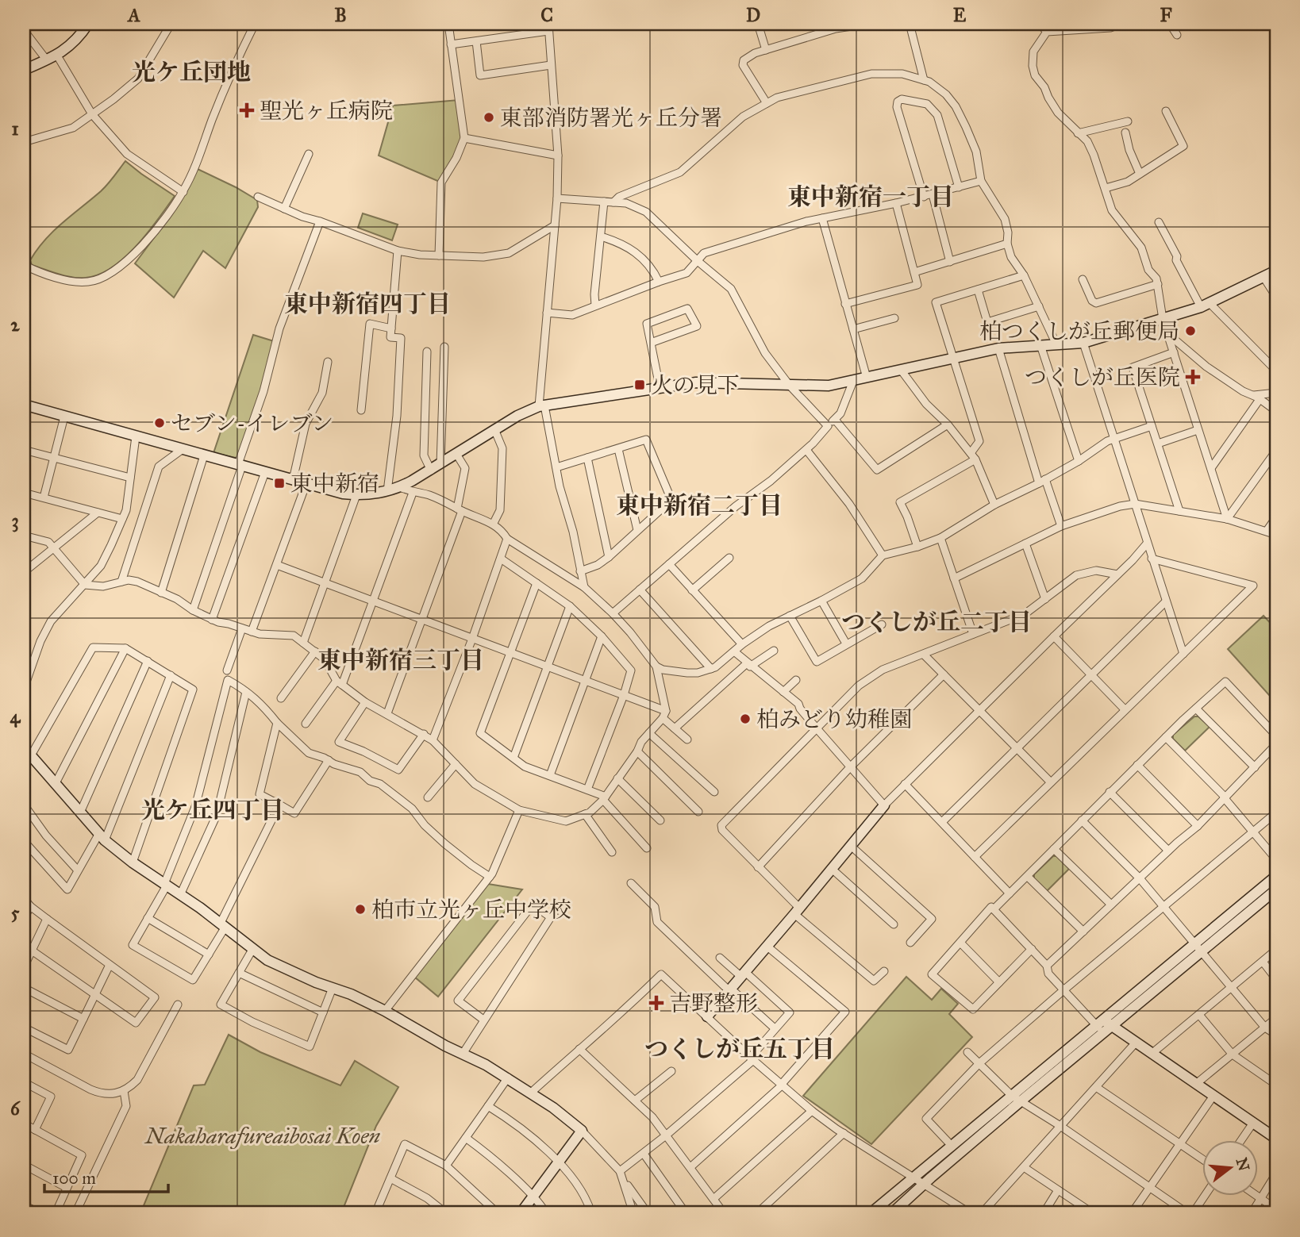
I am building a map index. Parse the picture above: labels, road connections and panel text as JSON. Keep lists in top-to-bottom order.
{
  "districts": [
    "光ケ丘団地",
    "東中新宿一丁目",
    "東中新宿四丁目",
    "東中新宿二丁目",
    "つくしが丘二丁目",
    "東中新宿三丁目",
    "光ケ丘四丁目",
    "つくしが丘五丁目"
  ],
  "parks": ["Nakaharafureaibosai Koen"],
  "places": {
    "health": ["聖光ヶ丘病院", "つくしが丘医院", "吉野整形"],
    "other": [
      "東部消防署光ヶ丘分署",
      "柏つくしが丘郵便局",
      "セブン-イレブン",
      "柏みどり幼稚園",
      "柏市立光ヶ丘中学校"
    ],
    "transit": ["火の見下", "東中新宿"]
  },
  "scale_bar": "100 m",
  "north": "right",
  "grid": {
    "columns": [
      "A",
      "B",
      "C",
      "D",
      "E",
      "F"
    ],
    "rows": [
      "1",
      "2",
      "3",
      "4",
      "5",
      "6"
    ]
  }
}
